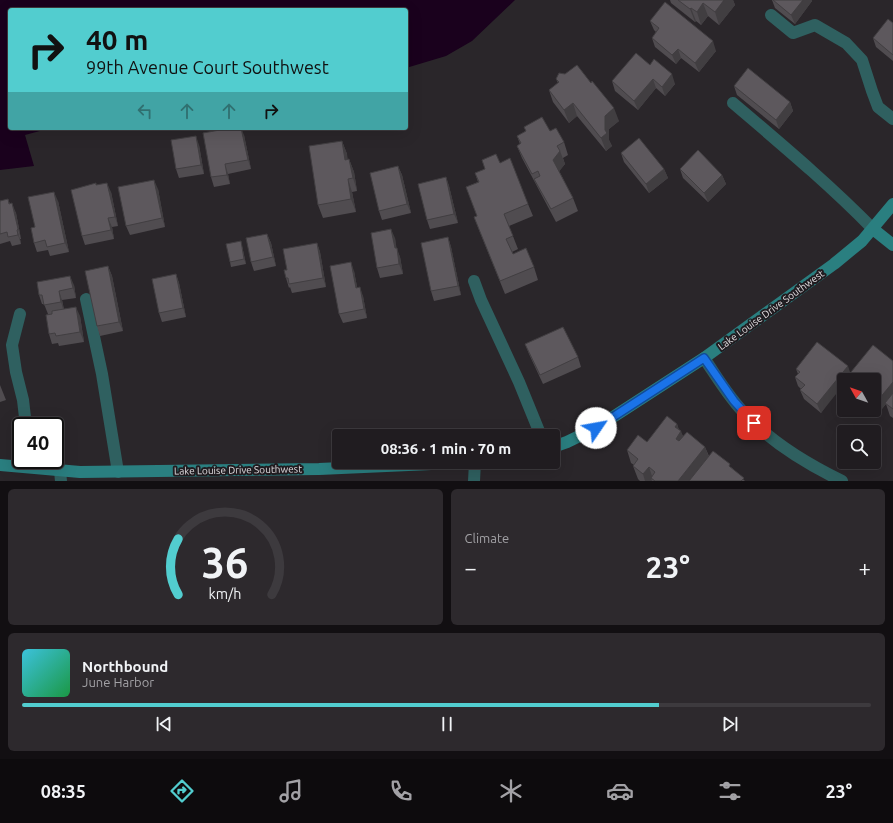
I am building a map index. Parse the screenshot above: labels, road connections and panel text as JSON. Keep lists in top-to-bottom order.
{
  "streets": {
    "street": ["Lake Louise Drive Southwest"]
  },
  "north": "top left",
  "page": {
    "turn": ["40 m", "99th Avenue Court Southwest"],
    "limit": "40",
    "trip": "08:36 · 1 min · 70 m",
    "tile": "Climate",
    "heat": ["−", "23°", "+"],
    "song": ["Northbound", "June Harbor"],
    "tabs": ["08:35", "23°"],
    "gauge": ["36", "km/h"]
  }
}
